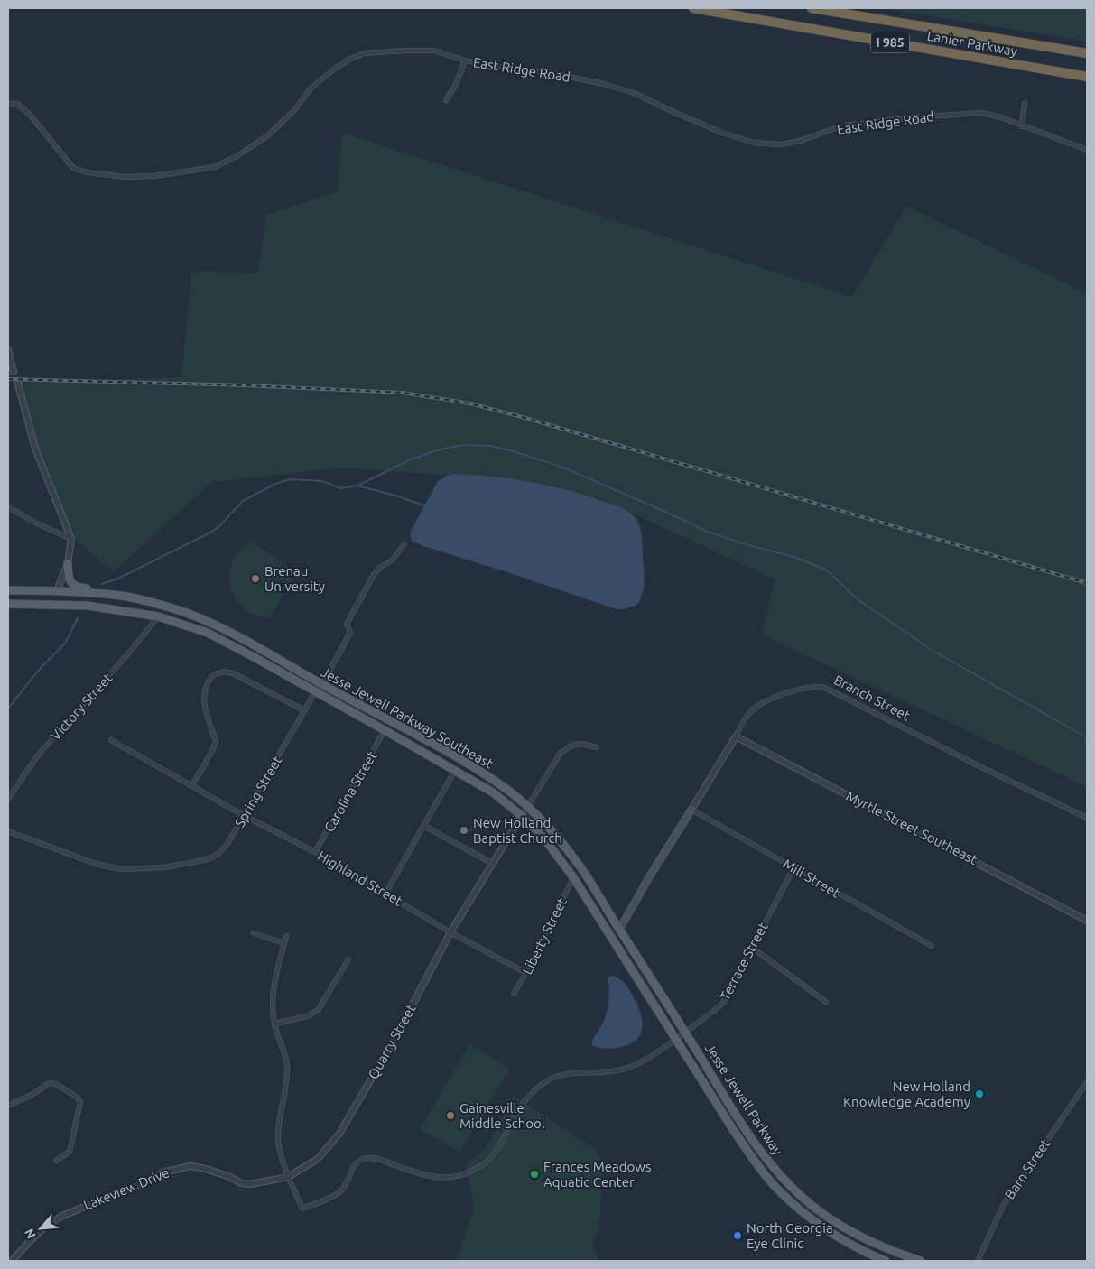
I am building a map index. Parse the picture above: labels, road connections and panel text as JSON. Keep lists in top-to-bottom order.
{
  "streets": {
    "highway": ["I 985", "Lanier Parkway"],
    "main road": ["Branch Street", "Jesse Jewell Parkway Southeast", "Jesse Jewell Parkway"],
    "street": [
      "East Ridge Road",
      "Victory Street",
      "Spring Street",
      "Carolina Street",
      "Myrtle Street Southeast",
      "Highland Street",
      "Mill Street",
      "Liberty Street",
      "Terrace Street",
      "Quarry Street",
      "Barn Street",
      "Lakeview Drive"
    ]
  },
  "crossings": [
    ["Branch Street", "Jesse Jewell Parkway Southeast"],
    ["Branch Street", "Myrtle Street Southeast"],
    ["Branch Street", "Mill Street"],
    ["Victory Street", "Jesse Jewell Parkway Southeast"],
    ["Jesse Jewell Parkway Southeast", "Spring Street"],
    ["Jesse Jewell Parkway Southeast", "Carolina Street"],
    ["Jesse Jewell Parkway Southeast", "Liberty Street"],
    ["Jesse Jewell Parkway Southeast", "Terrace Street"],
    ["Jesse Jewell Parkway Southeast", "Quarry Street"],
    ["Jesse Jewell Parkway Southeast", "Jesse Jewell Parkway"],
    ["Spring Street", "Highland Street"],
    ["Carolina Street", "Highland Street"],
    ["Highland Street", "Liberty Street"],
    ["Highland Street", "Quarry Street"],
    ["Mill Street", "Terrace Street"],
    ["Terrace Street", "Quarry Street"],
    ["Terrace Street", "Jesse Jewell Parkway"],
    ["Quarry Street", "Lakeview Drive"]
  ],
  "places": [
    "Brenau University",
    "New Holland Baptist Church",
    "New Holland Knowledge Academy",
    "Gainesville Middle School",
    "Frances Meadows Aquatic Center",
    "North Georgia Eye Clinic"
  ],
  "north": "bottom left"
}
